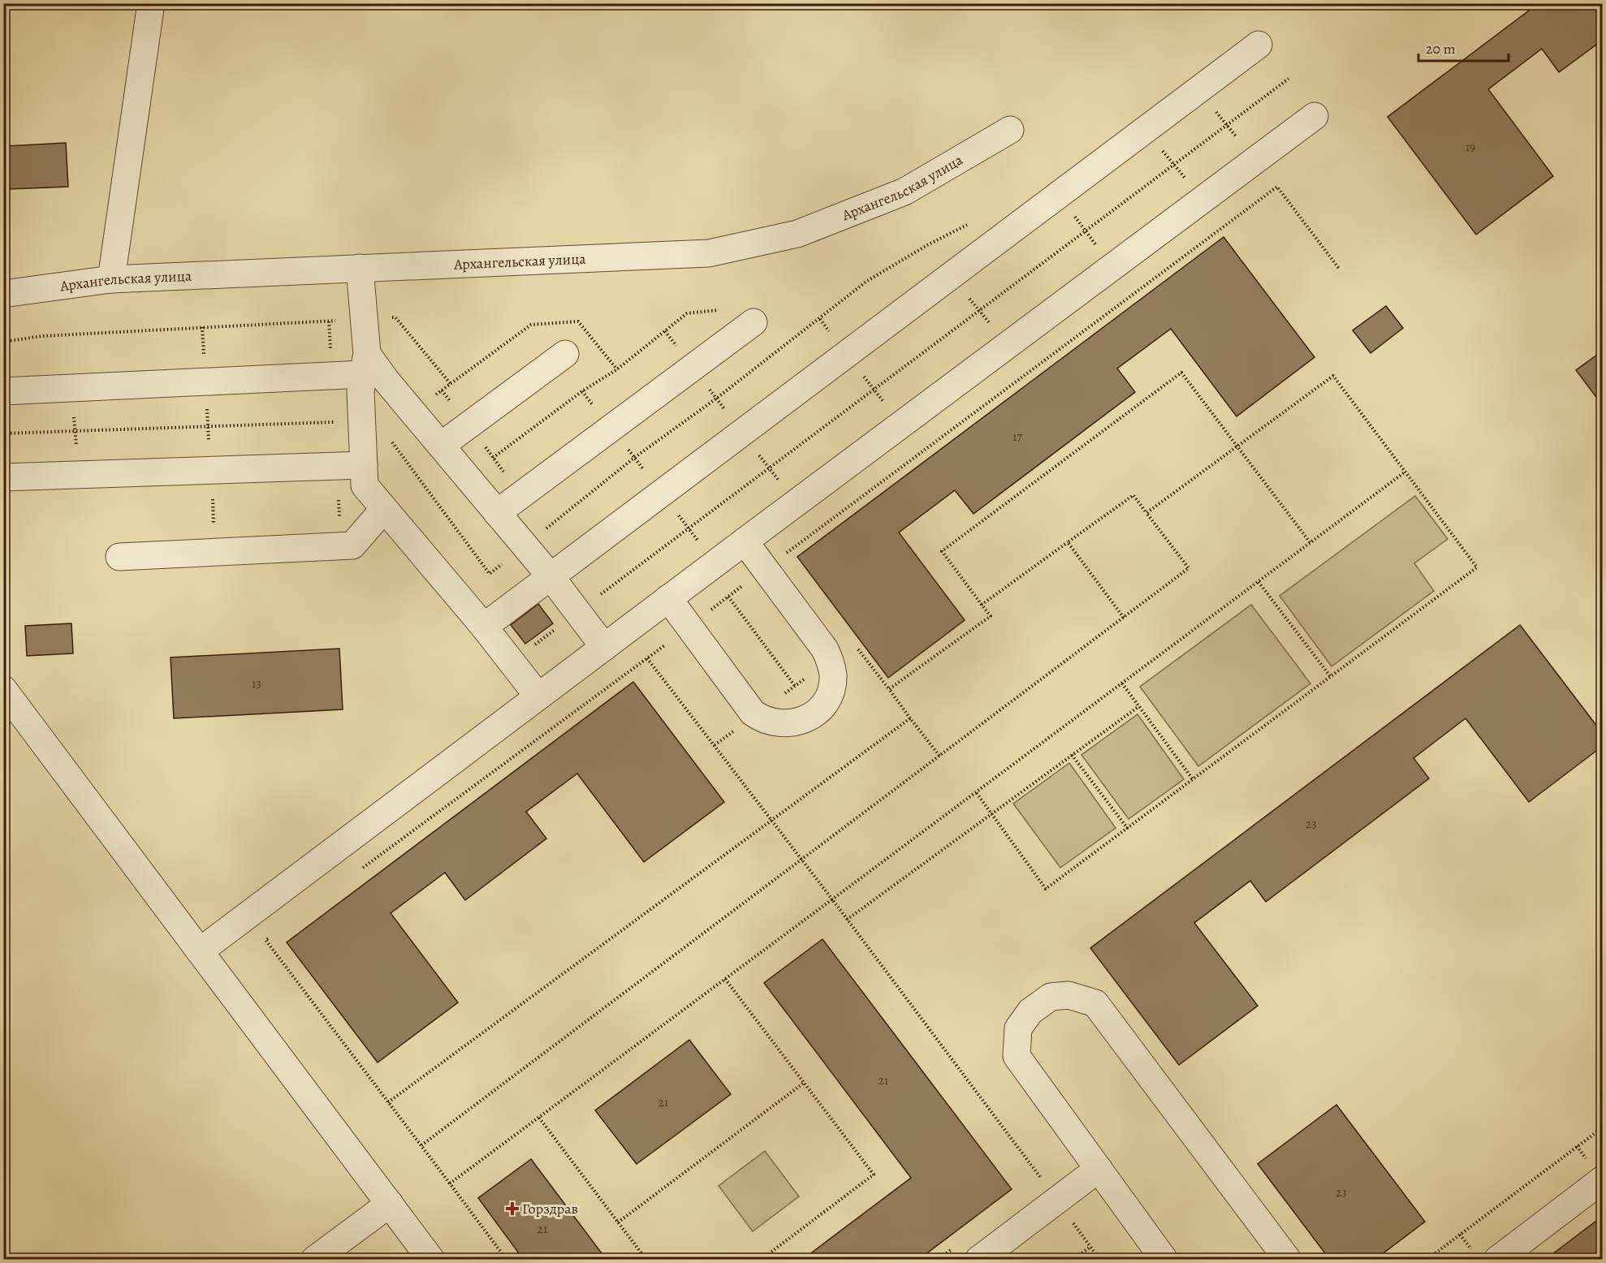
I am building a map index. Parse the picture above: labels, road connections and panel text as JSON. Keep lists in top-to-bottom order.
{
  "streets": {
    "street": ["Архангельская улица"]
  },
  "places": {
    "health": ["Горздрав"]
  },
  "house_numbers": [
    "19",
    "17",
    "13",
    "23",
    "21",
    "21",
    "23",
    "21"
  ],
  "scale_bar": "20 m"
}
